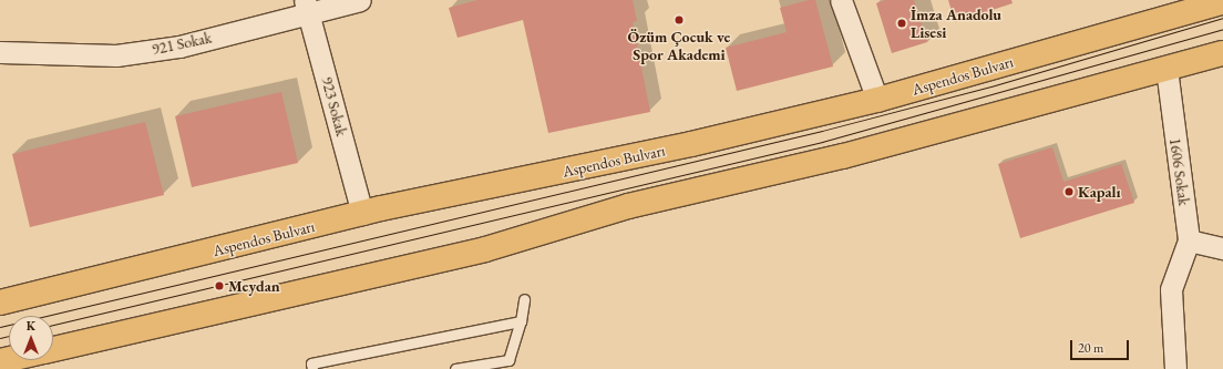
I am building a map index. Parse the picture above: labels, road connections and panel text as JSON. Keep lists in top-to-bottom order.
{
  "streets": {
    "main road": ["Aspendos Bulvarı"],
    "street": ["921 Sokak", "923 Sokak", "1606 Sokak"]
  },
  "crossings": [
    ["921 Sokak", "923 Sokak"],
    ["Aspendos Bulvarı", "923 Sokak"]
  ],
  "places": [
    "Özüm Çocuk ve Spor Akademi",
    "İmza Anadolu Lisesi",
    "Kapalı",
    "Meydan"
  ],
  "scale_bar": "20 m",
  "north": "top"
}
